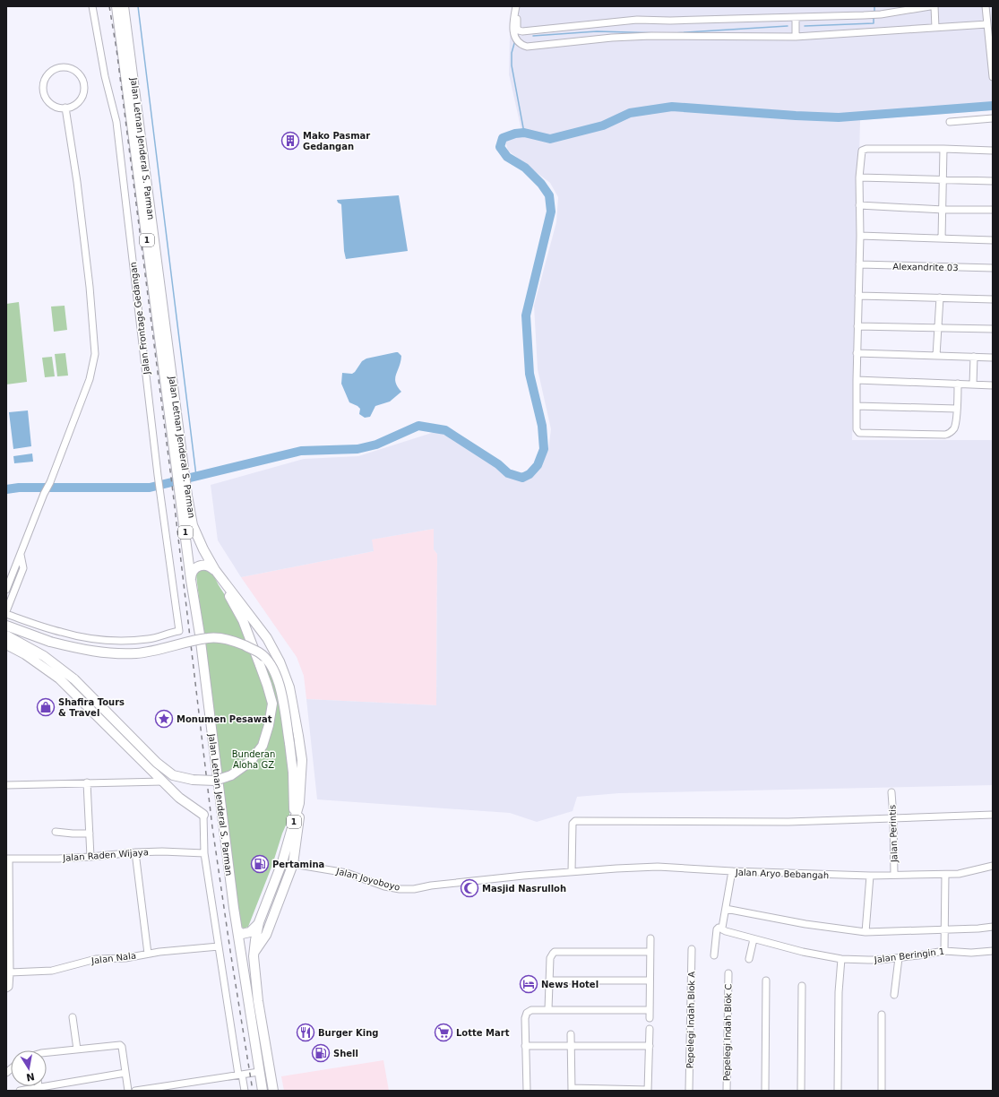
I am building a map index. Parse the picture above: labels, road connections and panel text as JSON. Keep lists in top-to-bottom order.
{
  "streets": {
    "highway": ["Jalan Letnan Jenderal S. Parman", "1"],
    "street": [
      "Alexandrite 03",
      "Jalan Frontage Gedangan",
      "Jalan Perintis",
      "Jalan Raden Wijaya",
      "Jalan Aryo Bebangah",
      "Jalan Joyoboyo",
      "Jalan Beringin 1",
      "Jalan Nala",
      "Pepelegi Indah Blok A",
      "Pepelegi Indah Blok C"
    ]
  },
  "crossings": [
    ["Jalan Perintis", "Jalan Aryo Bebangah"],
    ["Jalan Aryo Bebangah", "Jalan Joyoboyo"]
  ],
  "parks": ["Bunderan Aloha GZ"],
  "places": {
    "building": ["Mako Pasmar Gedangan"],
    "shop": ["Shafira Tours & Travel"],
    "place": ["Monumen Pesawat"],
    "fuel station": ["Pertamina", "Shell"],
    "mosque": ["Masjid Nasrulloh"],
    "hotel": ["News Hotel"],
    "restaurant": ["Burger King"],
    "supermarket": ["Lotte Mart"]
  },
  "north": "bottom"
}
